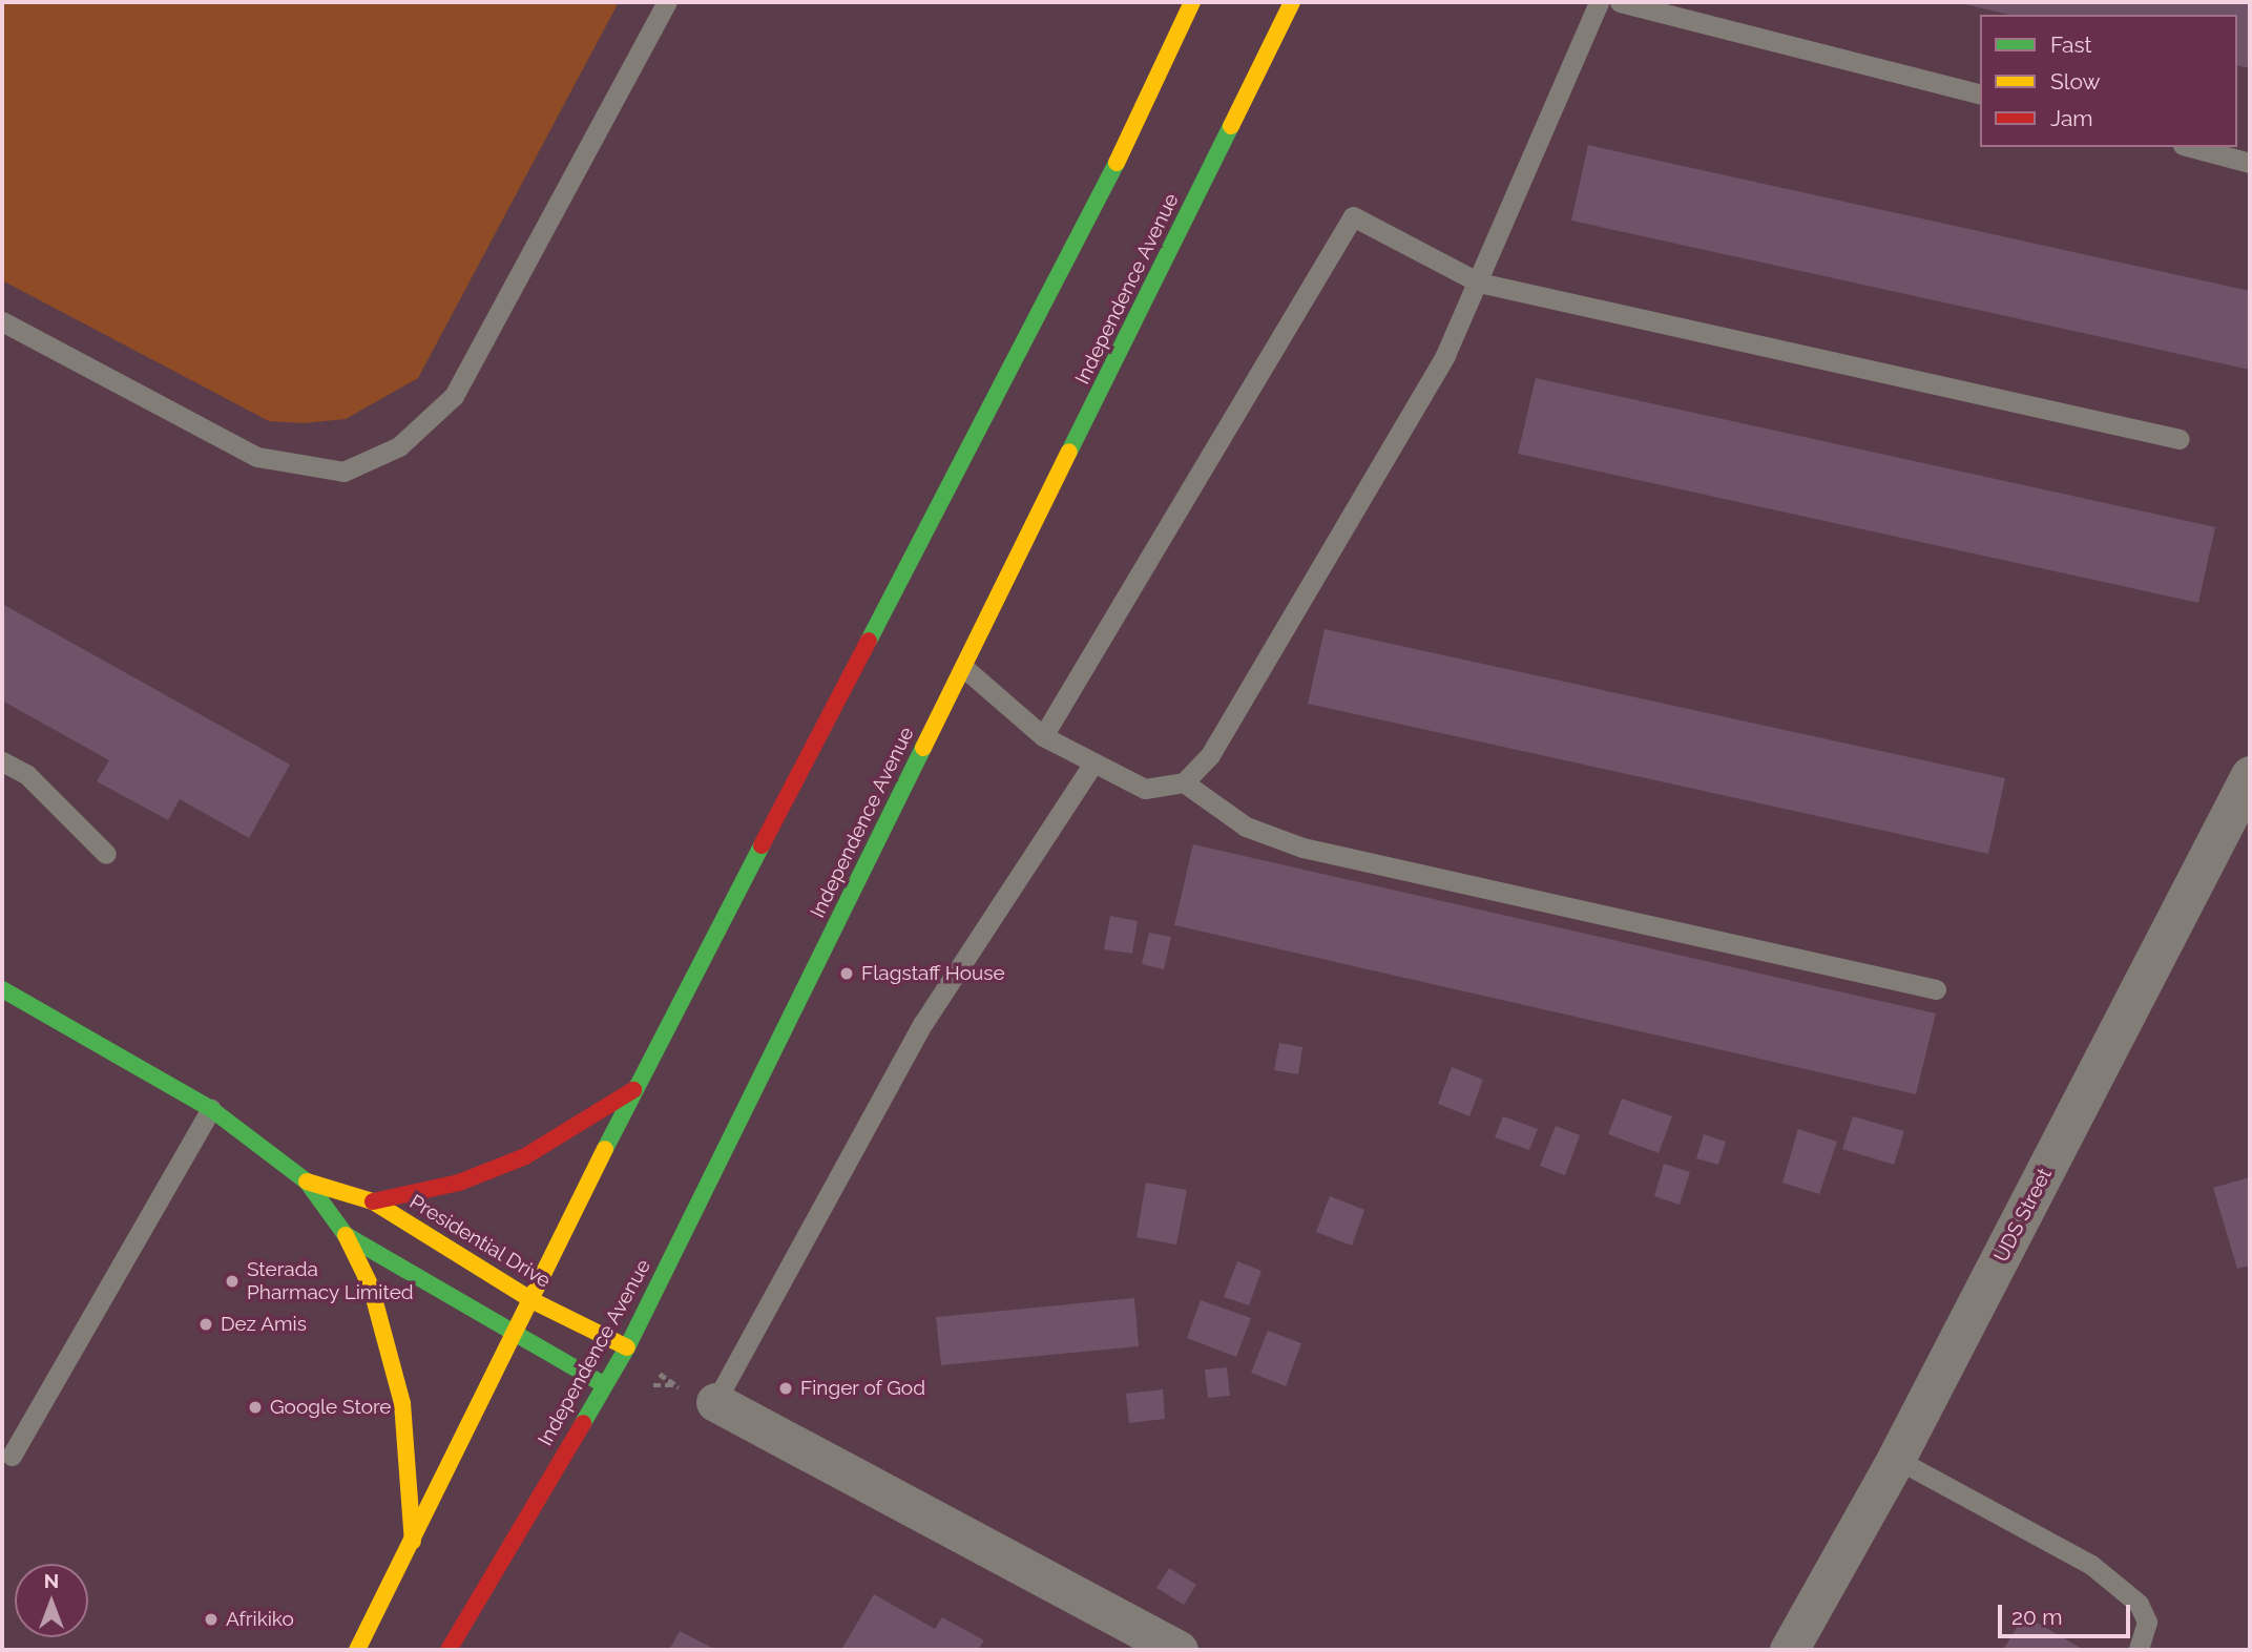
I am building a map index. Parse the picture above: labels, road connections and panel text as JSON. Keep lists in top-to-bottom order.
{
  "streets": {
    "main road": ["Independence Avenue", "Presidential Drive"],
    "street": ["UDS Street"]
  },
  "crossings": [
    ["Independence Avenue", "Presidential Drive"]
  ],
  "places": [
    "Flagstaff House",
    "Sterada Pharmacy Limited",
    "Dez Amis",
    "Finger of God",
    "Google Store",
    "Afrikiko"
  ],
  "legend": ["Fast", "Slow", "Jam"],
  "scale_bar": "20 m",
  "north": "top"
}
